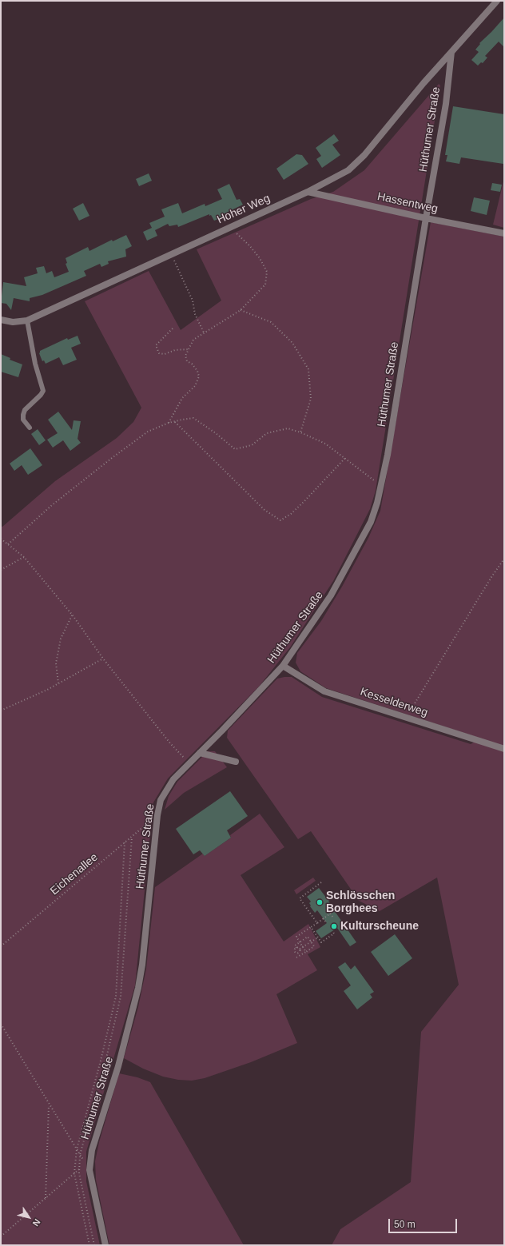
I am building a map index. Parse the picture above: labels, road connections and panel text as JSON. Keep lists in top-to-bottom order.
{
  "streets": {
    "street": [
      "Hüthumer Straße",
      "Hassentweg",
      "Hoher Weg",
      "Kesselderweg"
    ],
    "path": ["Eichenallee"]
  },
  "crossings": [
    ["Hüthumer Straße", "Hassentweg"],
    ["Hüthumer Straße", "Hoher Weg"],
    ["Hüthumer Straße", "Kesselderweg"],
    ["Hüthumer Straße", "Eichenallee"],
    ["Hassentweg", "Hoher Weg"]
  ],
  "places": ["Schlösschen Borghees", "Kulturscheune"],
  "scale_bar": "50 m",
  "north": "bottom right"
}
